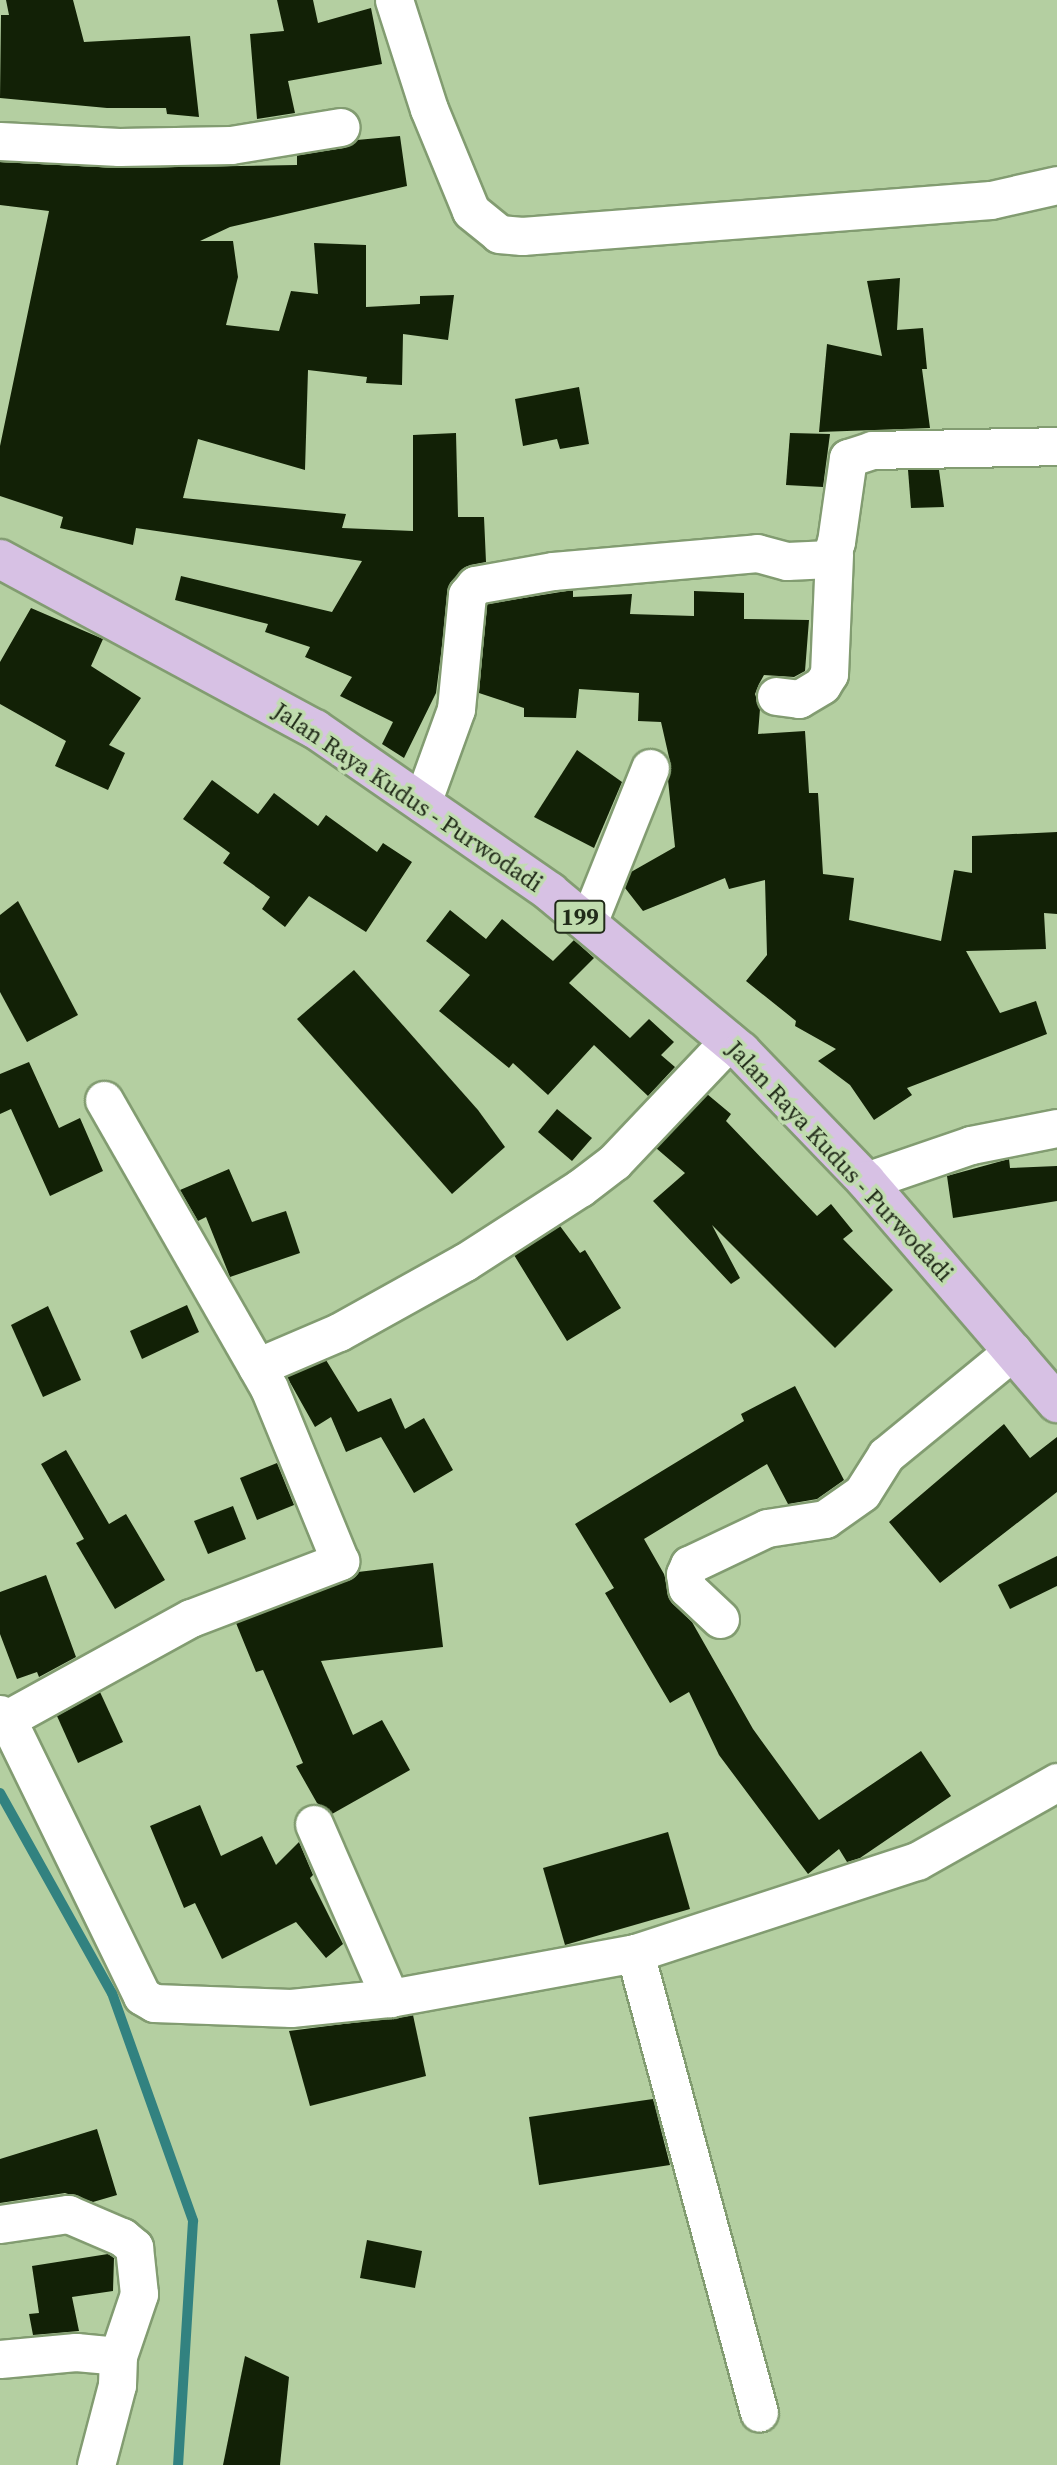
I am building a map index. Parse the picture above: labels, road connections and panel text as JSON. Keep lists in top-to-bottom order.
{
  "streets": {
    "main road": ["Jalan Raya Kudus - Purwodadi", "199"]
  }
}
